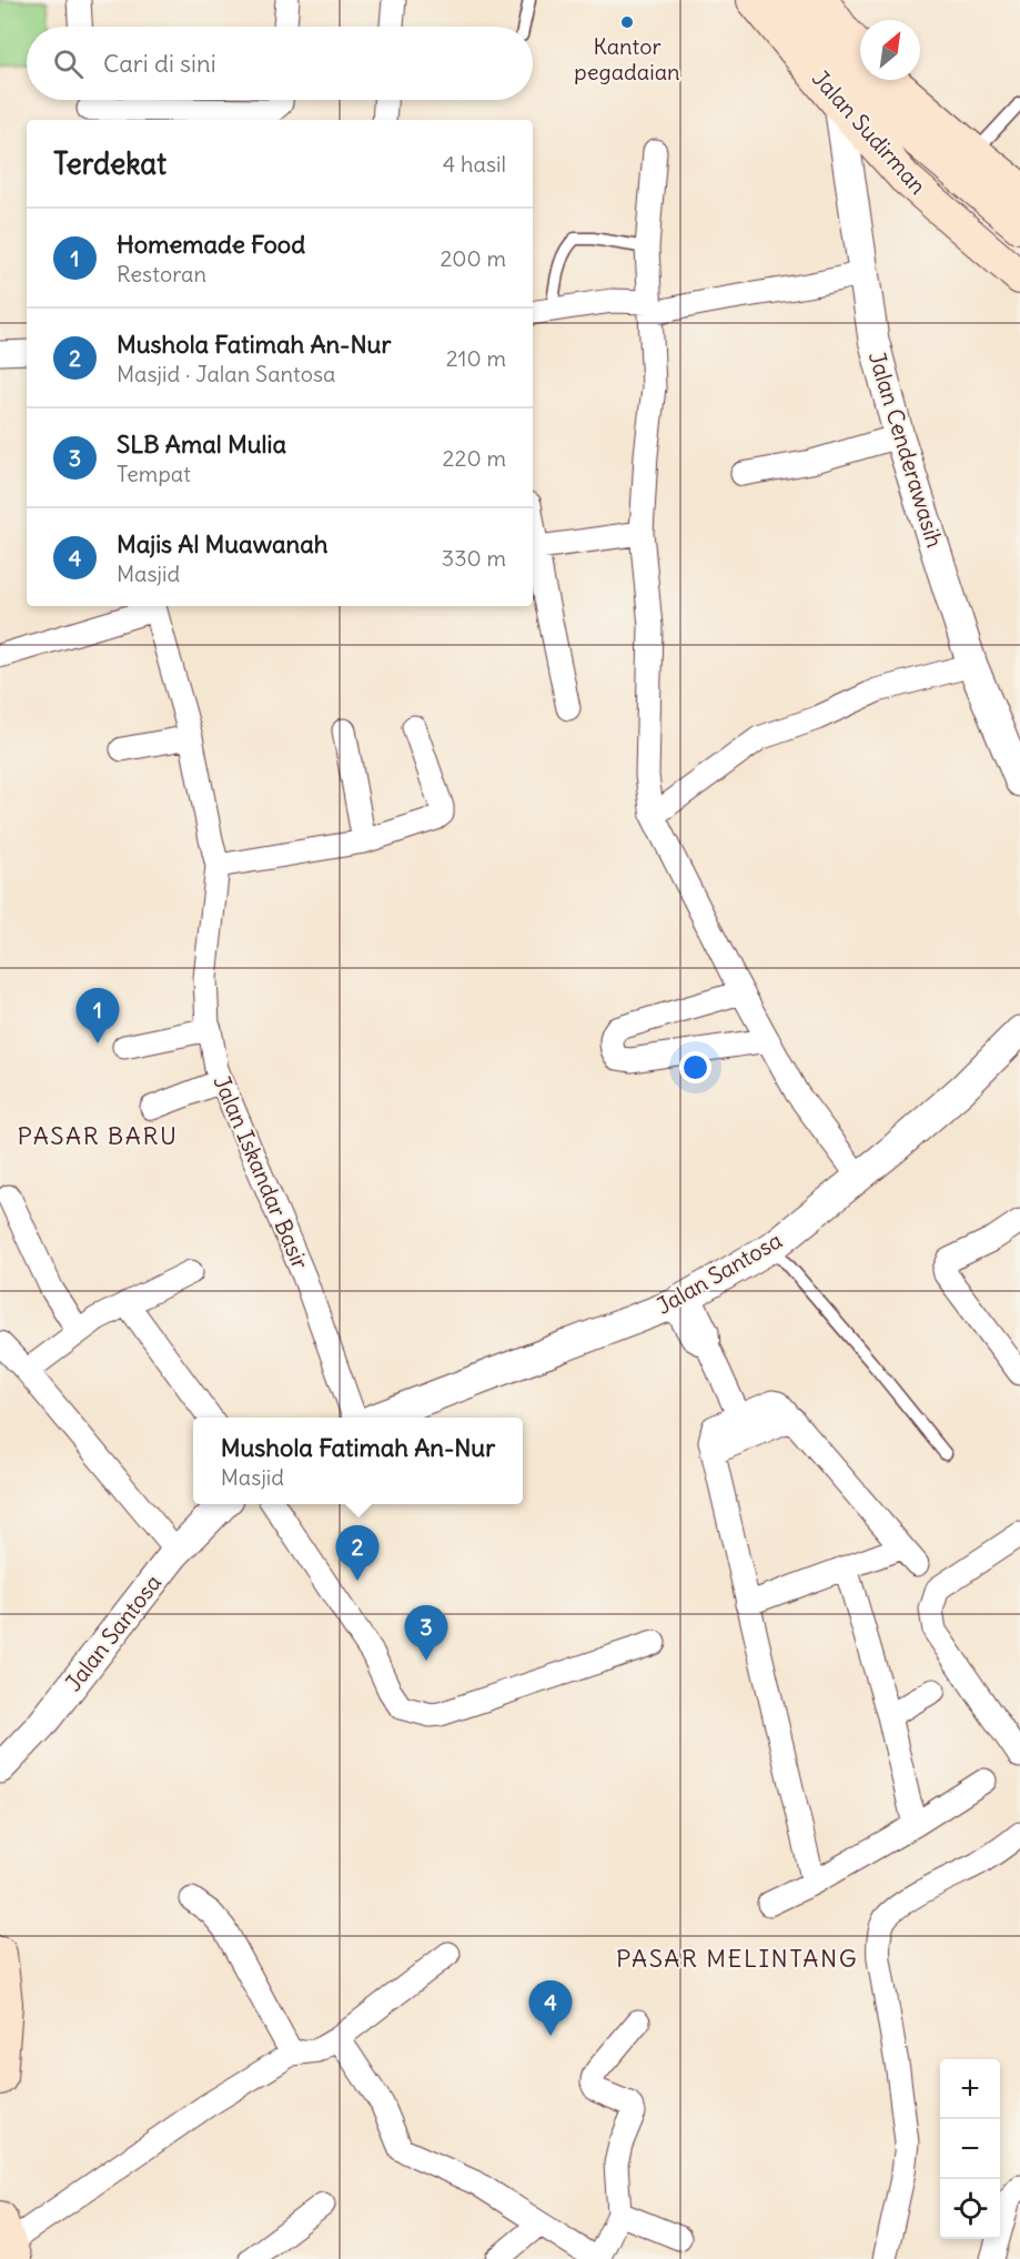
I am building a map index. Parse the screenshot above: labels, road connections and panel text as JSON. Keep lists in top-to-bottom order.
{
  "streets": {
    "main road": ["Jalan Sudirman"],
    "street": ["Jalan Cenderawasih", "Jalan Iskandar Basir", "Jalan Santosa"]
  },
  "crossings": [
    ["Jalan Sudirman", "Jalan Cenderawasih"]
  ],
  "districts": ["PASAR BARU", "PASAR MELINTANG"],
  "places": ["Kantor pegadaian"],
  "north": "top right",
  "page": {
    "search": "Cari di sini",
    "heading": ["Terdekat", "4 hasil"],
    "list": [
      {
        "mark": "1",
        "name": "Homemade Food",
        "note": "Restoran",
        "value": "200 m"
      },
      {
        "mark": "2",
        "name": "Mushola Fatimah An-Nur",
        "note": "Masjid · Jalan Santosa",
        "value": "210 m"
      },
      {
        "mark": "3",
        "name": "SLB Amal Mulia",
        "note": "Tempat",
        "value": "220 m"
      },
      {
        "mark": "4",
        "name": "Majis Al Muawanah",
        "note": "Masjid",
        "value": "330 m"
      }
    ],
    "pins": [
      "1",
      "2",
      "3",
      "4"
    ],
    "popup": ["Mushola Fatimah An-Nur", "Masjid"],
    "map_buttons": ["+", "−"]
  }
}
